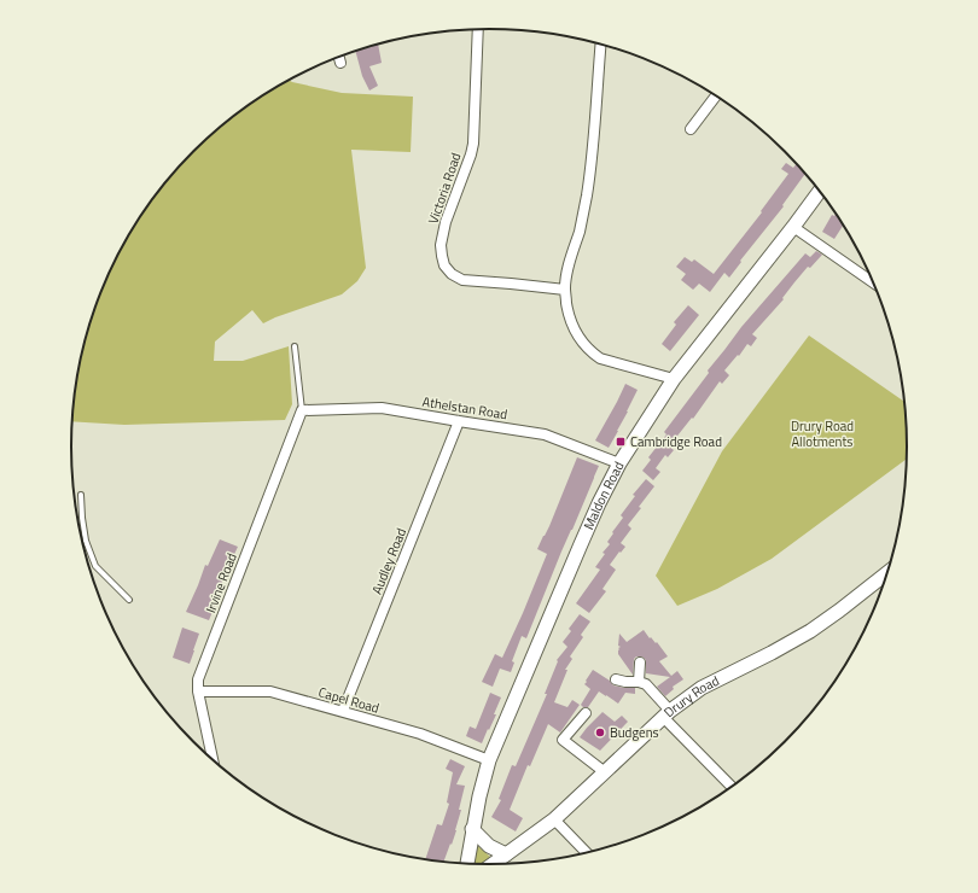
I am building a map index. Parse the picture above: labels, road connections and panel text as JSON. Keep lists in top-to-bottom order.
{
  "streets": {
    "main road": ["Maldon Road", "Drury Road"],
    "street": [
      "Victoria Road",
      "Athelstan Road",
      "Audley Road",
      "Irvine Road",
      "Capel Road"
    ]
  },
  "crossings": [
    ["Athelstan Road", "Maldon Road"],
    ["Athelstan Road", "Audley Road"],
    ["Athelstan Road", "Irvine Road"],
    ["Maldon Road", "Capel Road"],
    ["Audley Road", "Capel Road"],
    ["Irvine Road", "Capel Road"]
  ],
  "parks": ["Drury Road Allotments"],
  "places": {
    "transit": ["Cambridge Road"],
    "other": ["Budgens"]
  }
}
